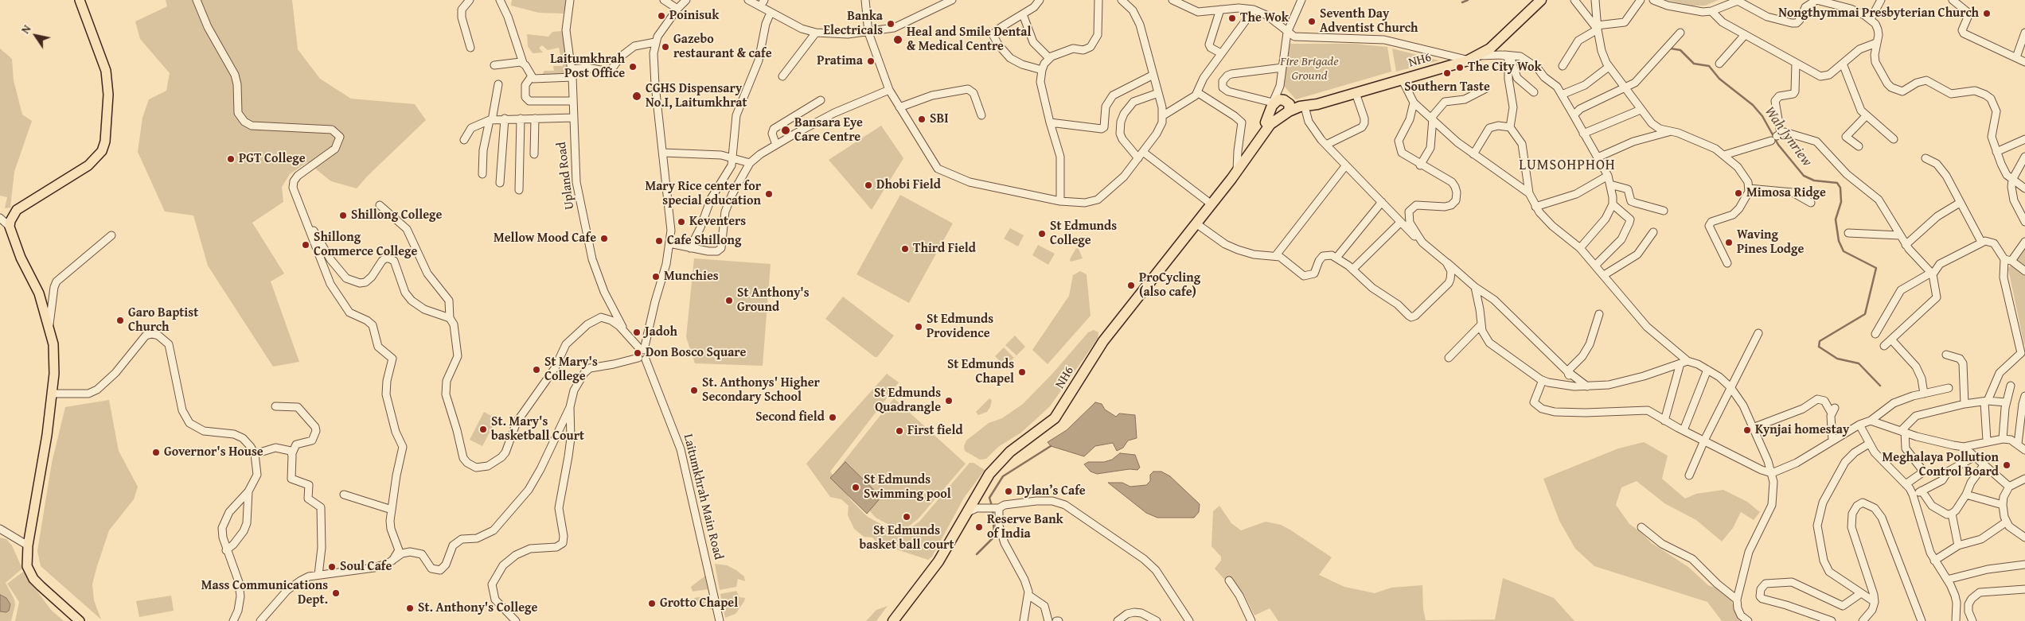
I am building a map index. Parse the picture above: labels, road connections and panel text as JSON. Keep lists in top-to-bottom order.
{
  "streets": {
    "highway": ["NH6"],
    "street": ["Upland Road", "Laitumkhrah Main Road"]
  },
  "districts": ["LUMSOHPHOH"],
  "water": ["Wah Jynriew"],
  "parks": ["Fire Brigade Ground"],
  "places": [
    "Nongthymmai Presbyterian Church",
    "Poinisuk",
    "The Wok",
    "Seventh Day Adventist Church",
    "Banka Electricals",
    "Heal and Smile Dental & Medical Centre",
    "Gazebo restaurant & cafe",
    "Pratima",
    "Laitumkhrah Post Office",
    "The City Wok",
    "Southern Taste",
    "CGHS Dispensary No.I, Laitumkhrat",
    "SBI",
    "Bansara Eye Care Centre",
    "PGT College",
    "Dhobi Field",
    "Mimosa Ridge",
    "Mary Rice center for special education",
    "Shillong College",
    "Keventers",
    "St Edmunds College",
    "Mellow Mood Cafe",
    "Cafe Shillong",
    "Waving Pines Lodge",
    "Shillong Commerce College",
    "Third Field",
    "Munchies",
    "ProCycling (also cafe)",
    "St Anthony's Ground",
    "Garo Baptist Church",
    "St Edmunds Providence",
    "Jadoh",
    "Don Bosco Square",
    "St Mary's College",
    "St Edmunds Chapel",
    "St. Anthonys' Higher Secondary School",
    "St Edmunds Quadrangle",
    "Second field",
    "St. Mary's basketball Court",
    "Kynjai homestay",
    "First field",
    "Governor's House",
    "Meghalaya Pollution Control Board",
    "St Edmunds Swimming pool",
    "Dylan’s Cafe",
    "St Edmunds basket ball court",
    "Reserve Bank of India",
    "Soul Cafe",
    "Mass Communications Dept.",
    "Grotto Chapel",
    "St. Anthony's College"
  ],
  "north": "top left"
}
